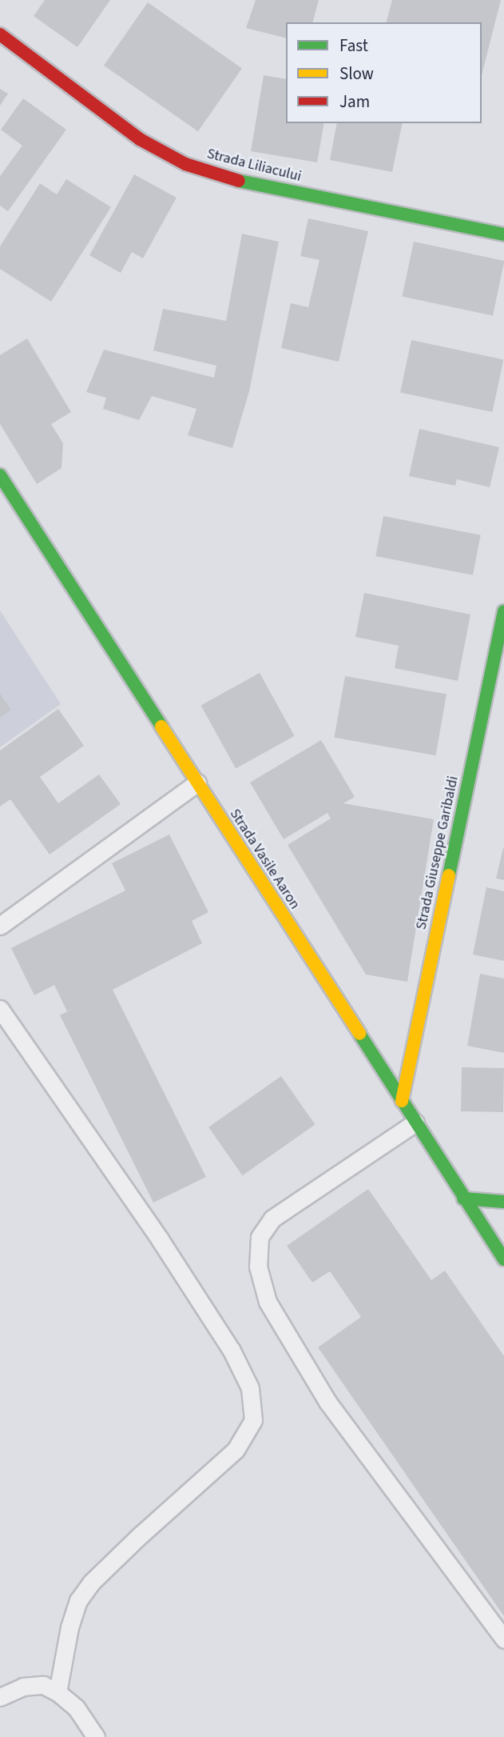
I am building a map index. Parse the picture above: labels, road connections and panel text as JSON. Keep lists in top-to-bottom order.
{
  "streets": {
    "street": ["Strada Liliacului", "Strada Giuseppe Garibaldi", "Strada Vasile Aaron"]
  },
  "crossings": [
    ["Strada Giuseppe Garibaldi", "Strada Vasile Aaron"]
  ],
  "legend": ["Fast", "Slow", "Jam"]
}
